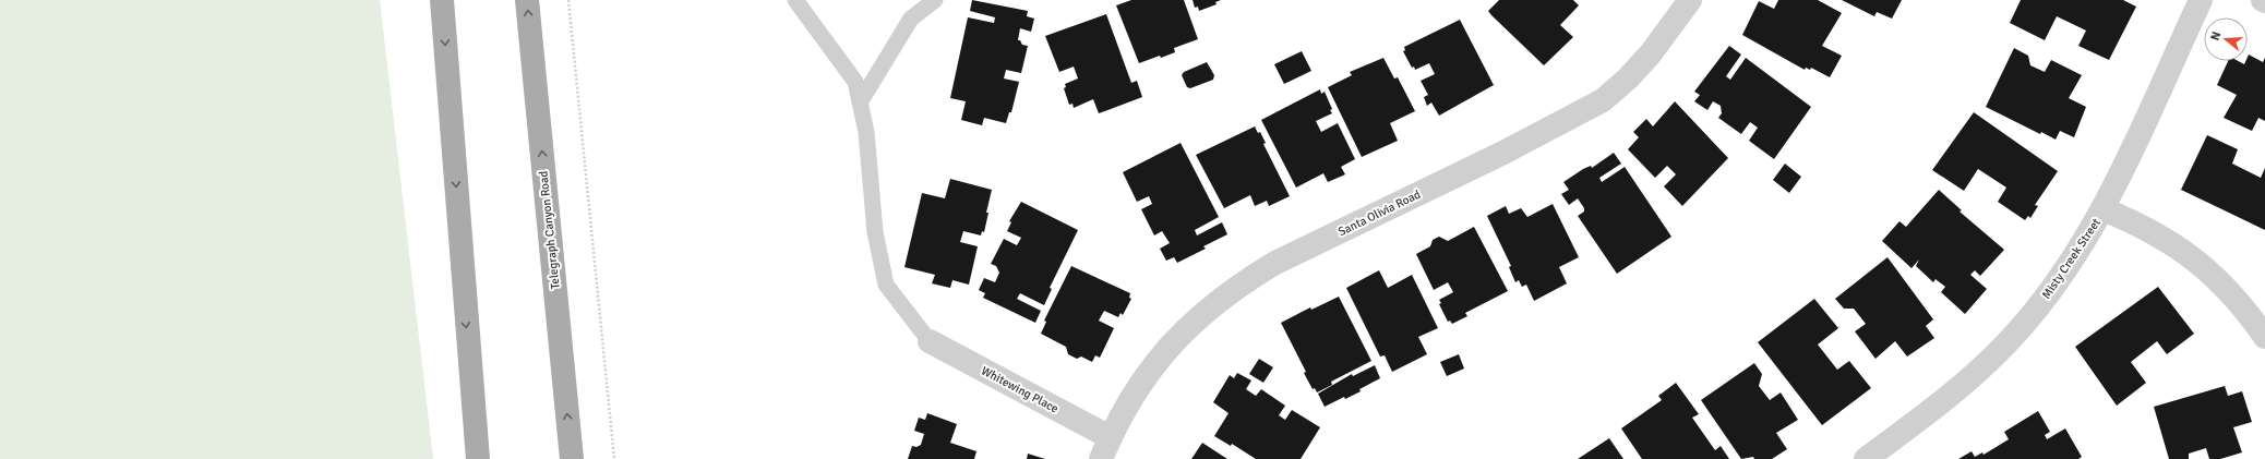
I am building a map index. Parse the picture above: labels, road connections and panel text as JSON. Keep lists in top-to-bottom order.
{
  "streets": {
    "main road": ["Telegraph Canyon Road"],
    "street": ["Santa Olivia Road", "Misty Creek Street", "Whitewing Place"]
  },
  "crossings": [
    ["Santa Olivia Road", "Whitewing Place"]
  ],
  "north": "left"
}
